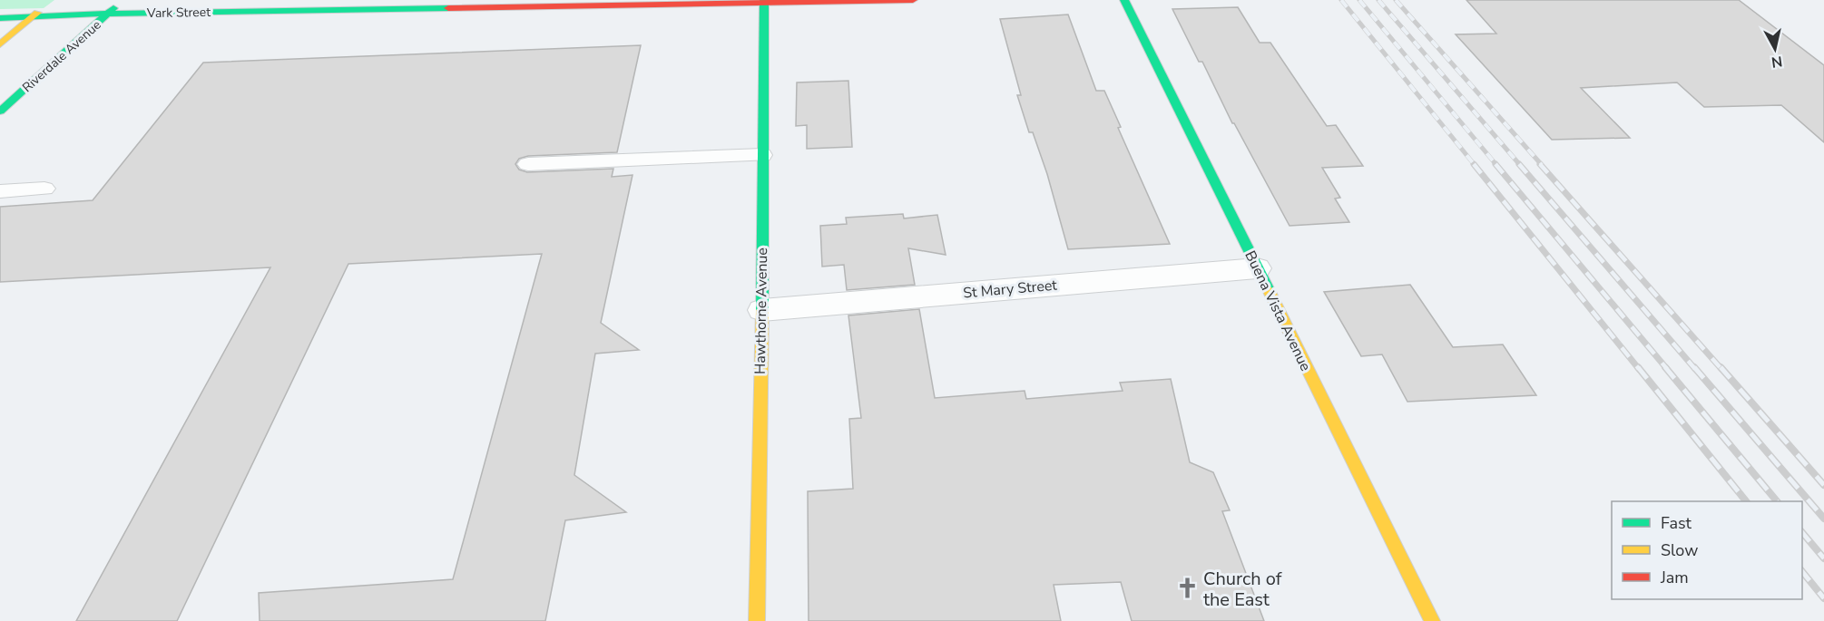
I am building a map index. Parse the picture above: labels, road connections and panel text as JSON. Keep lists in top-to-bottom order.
{
  "streets": {
    "street": [
      "Vark Street",
      "Riverdale Avenue",
      "St Mary Street",
      "Hawthorne Avenue",
      "Buena Vista Avenue"
    ]
  },
  "crossings": [
    ["Vark Street", "Riverdale Avenue"],
    ["Vark Street", "Hawthorne Avenue"],
    ["St Mary Street", "Hawthorne Avenue"],
    ["St Mary Street", "Buena Vista Avenue"]
  ],
  "places": {
    "church": ["Church of the East"]
  },
  "legend": ["Fast", "Slow", "Jam"],
  "north": "bottom"
}
